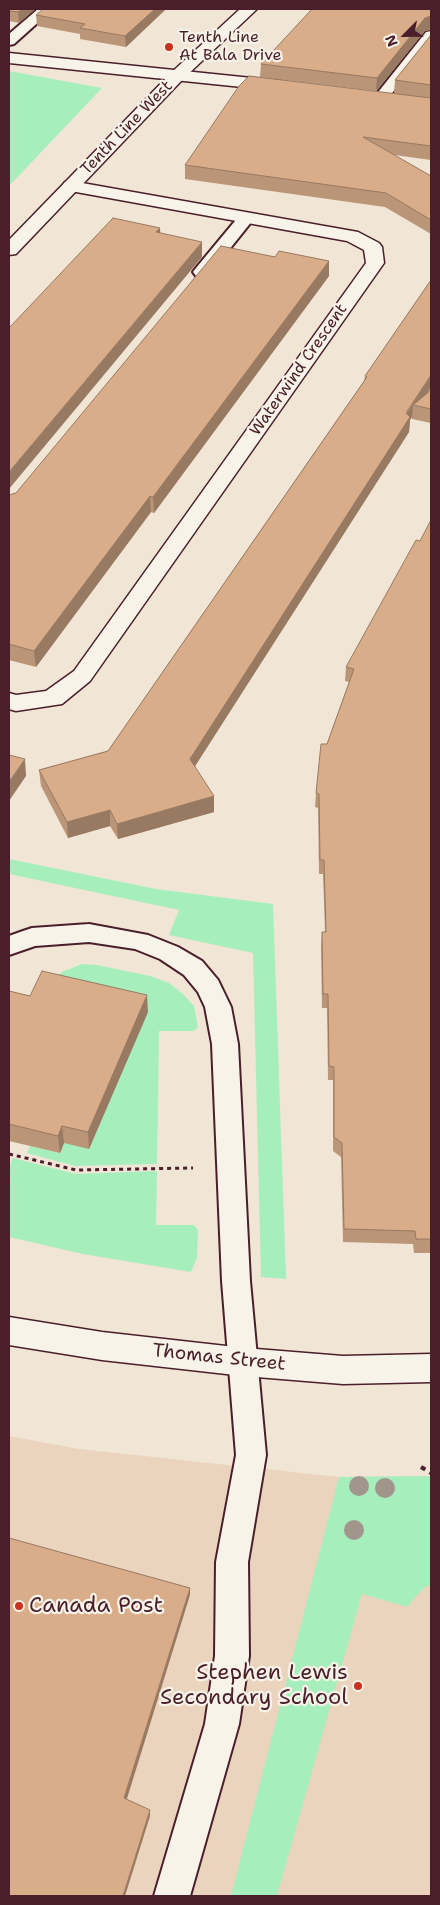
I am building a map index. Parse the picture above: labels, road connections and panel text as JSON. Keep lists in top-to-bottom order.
{
  "streets": {
    "street": ["Tenth Line West", "Waterwind Crescent", "Thomas Street"]
  },
  "crossings": [
    ["Tenth Line West", "Waterwind Crescent"]
  ],
  "places": ["Tenth Line At Bala Drive", "Canada Post", "Stephen Lewis Secondary School"],
  "north": "bottom left"
}
